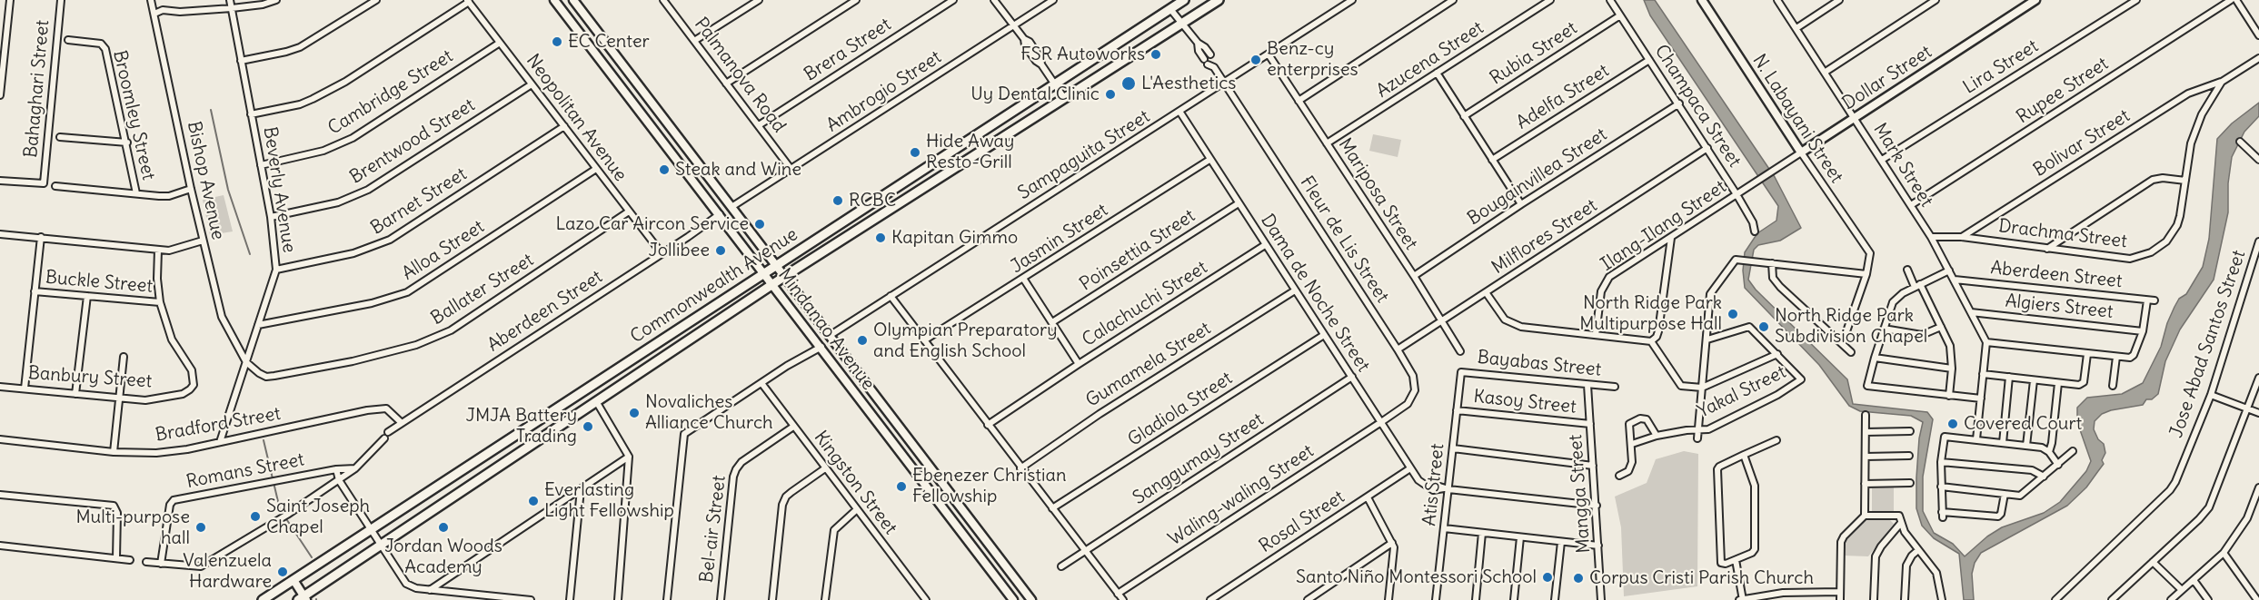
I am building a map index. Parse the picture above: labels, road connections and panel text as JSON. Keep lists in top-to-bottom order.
{
  "streets": {
    "main road": ["Commonwealth Avenue"],
    "street": [
      "Brera Street",
      "Rubia Street",
      "Azucena Street",
      "Lira Street",
      "Palmanova Road",
      "Dollar Street",
      "Bahaghari Street",
      "Rupee Street",
      "Ambrogio Street",
      "Cambridge Street",
      "Adelfa Street",
      "Champaca Street",
      "Broomley Street",
      "Neopolitan Avenue",
      "N. Labayani Street",
      "Brentwood Street",
      "Bolivar Street",
      "Sampaguita Street",
      "Mark Street",
      "Bougainvillea Street",
      "Bishop Avenue",
      "Beverly Avenue",
      "Mariposa Street",
      "Barnet Street",
      "Ilang-Ilang Street",
      "Drachma Street",
      "Milflores Street",
      "Jasmin Street",
      "Fleur de Lis Street",
      "Alloa Street",
      "Poinsettia Street",
      "Aberdeen Street",
      "Buckle Street",
      "Ballater Street",
      "Dama de Noche Street",
      "Calachuchi Street",
      "Algiers Street",
      "Mindanao Avenue",
      "Jose Abad Santos Street",
      "Bayabas Street",
      "Gumamela Street",
      "Banbury Street",
      "Yakal Street",
      "Kasoy Street",
      "Gladiola Street",
      "Bradford Street",
      "Sanggumay Street",
      "Romans Street",
      "Kingston Street",
      "Atis Street",
      "Mangga Street",
      "Waling-waling Street",
      "Rosal Street",
      "Bel-air Street"
    ]
  },
  "crossings": [
    ["Brera Street", "Palmanova Road"],
    ["Rubia Street", "Champaca Street"],
    ["Azucena Street", "Mariposa Street"],
    ["Lira Street", "Mark Street"],
    ["Palmanova Road", "Ambrogio Street"],
    ["Dollar Street", "N. Labayani Street"],
    ["Dollar Street", "Mark Street"],
    ["Dollar Street", "Ilang-Ilang Street"],
    ["Rupee Street", "Mark Street"],
    ["Ambrogio Street", "Mindanao Avenue"],
    ["Cambridge Street", "Neopolitan Avenue"],
    ["Cambridge Street", "Beverly Avenue"],
    ["Adelfa Street", "Champaca Street"],
    ["Champaca Street", "Bougainvillea Street"],
    ["Champaca Street", "Ilang-Ilang Street"],
    ["Champaca Street", "Milflores Street"],
    ["Neopolitan Avenue", "Brentwood Street"],
    ["Neopolitan Avenue", "Barnet Street"],
    ["Neopolitan Avenue", "Alloa Street"],
    ["Neopolitan Avenue", "Aberdeen Street"],
    ["Neopolitan Avenue", "Ballater Street"],
    ["Brentwood Street", "Beverly Avenue"],
    ["Bolivar Street", "Drachma Street"],
    ["Sampaguita Street", "Mariposa Street"],
    ["Sampaguita Street", "Fleur de Lis Street"],
    ["Sampaguita Street", "Dama de Noche Street"],
    ["Sampaguita Street", "Mindanao Avenue"],
    ["Mark Street", "Drachma Street"],
    ["Mark Street", "Aberdeen Street"],
    ["Mark Street", "Algiers Street"],
    ["Bougainvillea Street", "Mariposa Street"],
    ["Bishop Avenue", "Beverly Avenue"],
    ["Bishop Avenue", "Ballater Street"],
    ["Beverly Avenue", "Barnet Street"],
    ["Beverly Avenue", "Alloa Street"],
    ["Beverly Avenue", "Ballater Street"],
    ["Beverly Avenue", "Bradford Street"],
    ["Mariposa Street", "Milflores Street"],
    ["Milflores Street", "Fleur de Lis Street"],
    ["Jasmin Street", "Dama de Noche Street"],
    ["Fleur de Lis Street", "Dama de Noche Street"],
    ["Fleur de Lis Street", "Waling-waling Street"],
    ["Poinsettia Street", "Dama de Noche Street"],
    ["Aberdeen Street", "Mindanao Avenue"],
    ["Aberdeen Street", "Bradford Street"],
    ["Aberdeen Street", "Romans Street"],
    ["Buckle Street", "Banbury Street"],
    ["Commonwealth Avenue", "Mindanao Avenue"],
    ["Dama de Noche Street", "Calachuchi Street"],
    ["Dama de Noche Street", "Gumamela Street"],
    ["Dama de Noche Street", "Gladiola Street"],
    ["Dama de Noche Street", "Sanggumay Street"],
    ["Dama de Noche Street", "Atis Street"],
    ["Dama de Noche Street", "Waling-waling Street"],
    ["Dama de Noche Street", "Rosal Street"],
    ["Bayabas Street", "Atis Street"],
    ["Bayabas Street", "Mangga Street"],
    ["Kasoy Street", "Atis Street"],
    ["Kasoy Street", "Mangga Street"],
    ["Kingston Street", "Bel-air Street"]
  ],
  "places": [
    "EC Center",
    "FSR Autoworks",
    "Benz-cy enterprises",
    "L'Aesthetics",
    "Uy Dental Clinic",
    "Hide Away Resto-Grill",
    "Steak and Wine",
    "RCBC",
    "Lazo Car Aircon Service",
    "Kapitan Gimmo",
    "Jollibee",
    "North Ridge Park Multipurpose Hall",
    "North Ridge Park Subdivision Chapel",
    "Olympian Preparatory and English School",
    "Novaliches Alliance Church",
    "Covered Court",
    "JMJA Battery Trading",
    "Ebenezer Christian Fellowship",
    "Everlasting Light Fellowship",
    "Saint Joseph Chapel",
    "Multi-purpose hall",
    "Jordan Woods Academy",
    "Valenzuela Hardware",
    "Santo Niño Montessori School",
    "Corpus Cristi Parish Church"
  ]
}
